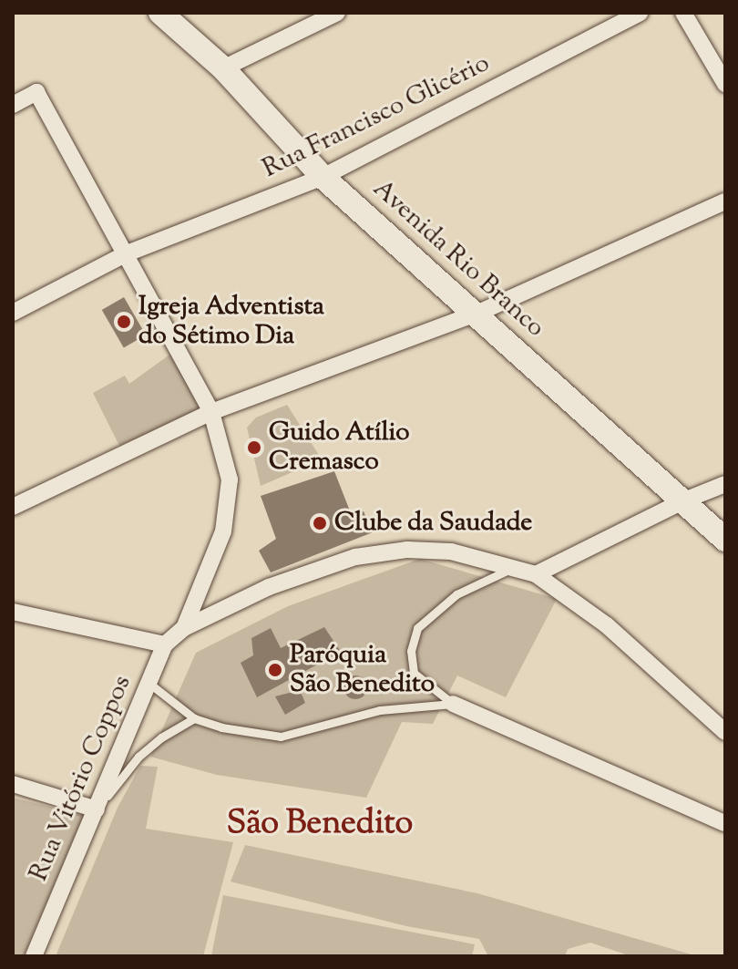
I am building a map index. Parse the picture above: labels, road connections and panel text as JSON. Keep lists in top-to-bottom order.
{
  "streets": {
    "main road": ["Avenida Rio Branco"],
    "street": ["Rua Francisco Glicério", "Rua Vitório Coppos"]
  },
  "crossings": [
    ["Rua Francisco Glicério", "Avenida Rio Branco"]
  ],
  "districts": ["São Benedito"],
  "places": [
    "Igreja Adventista do Sétimo Dia",
    "Guido Atílio Cremasco",
    "Clube da Saudade",
    "Paróquia São Benedito"
  ]
}
